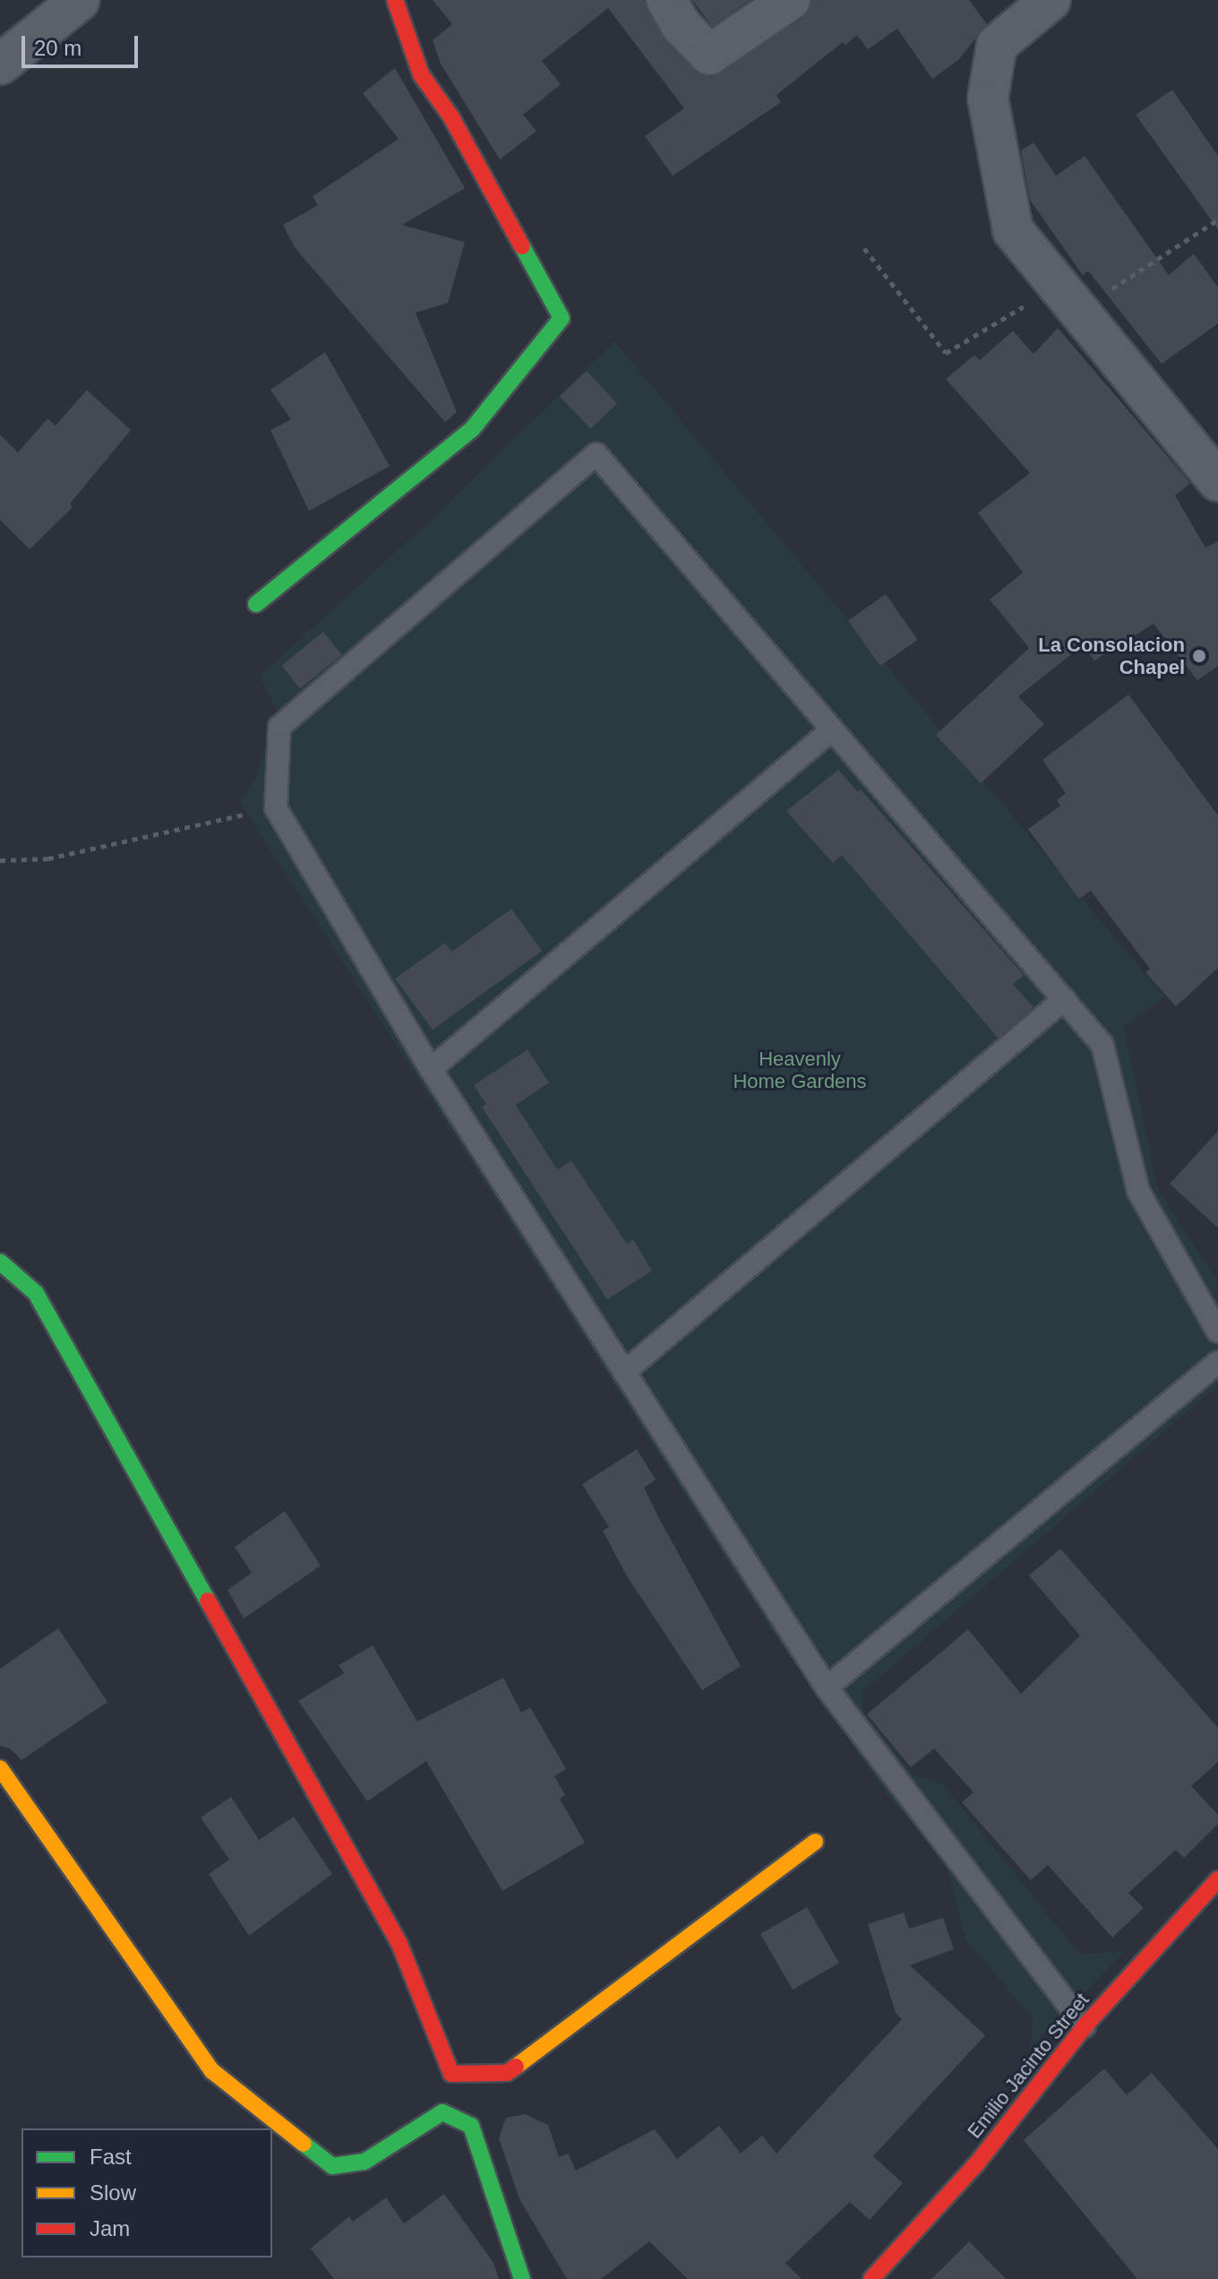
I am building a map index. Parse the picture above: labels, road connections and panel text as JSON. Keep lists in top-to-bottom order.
{
  "streets": {
    "street": ["Emilio Jacinto Street"]
  },
  "parks": ["Heavenly Home Gardens"],
  "places": ["La Consolacion Chapel"],
  "legend": ["Fast", "Slow", "Jam"],
  "scale_bar": "20 m"
}
